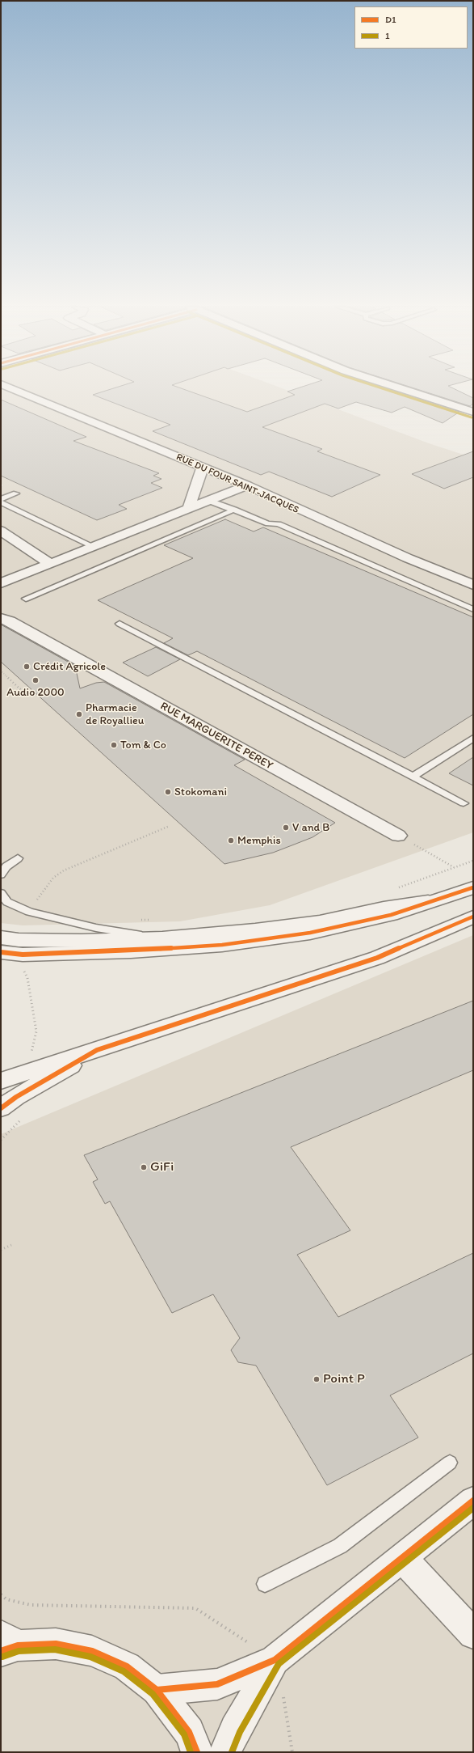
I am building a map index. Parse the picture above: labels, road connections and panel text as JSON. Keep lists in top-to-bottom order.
{
  "streets": {
    "street": ["RUE DU FOUR SAINT-JACQUES", "RUE MARGUERITE PEREY"]
  },
  "places": [
    "Crédit Agricole",
    "Audio 2000",
    "Pharmacie de Royallieu",
    "Tom & Co",
    "Stokomani",
    "V and B",
    "Memphis",
    "GiFi",
    "Point P"
  ],
  "lines": ["transit line 1", "transit line D1"],
  "legend": ["D1", "1"]
}
